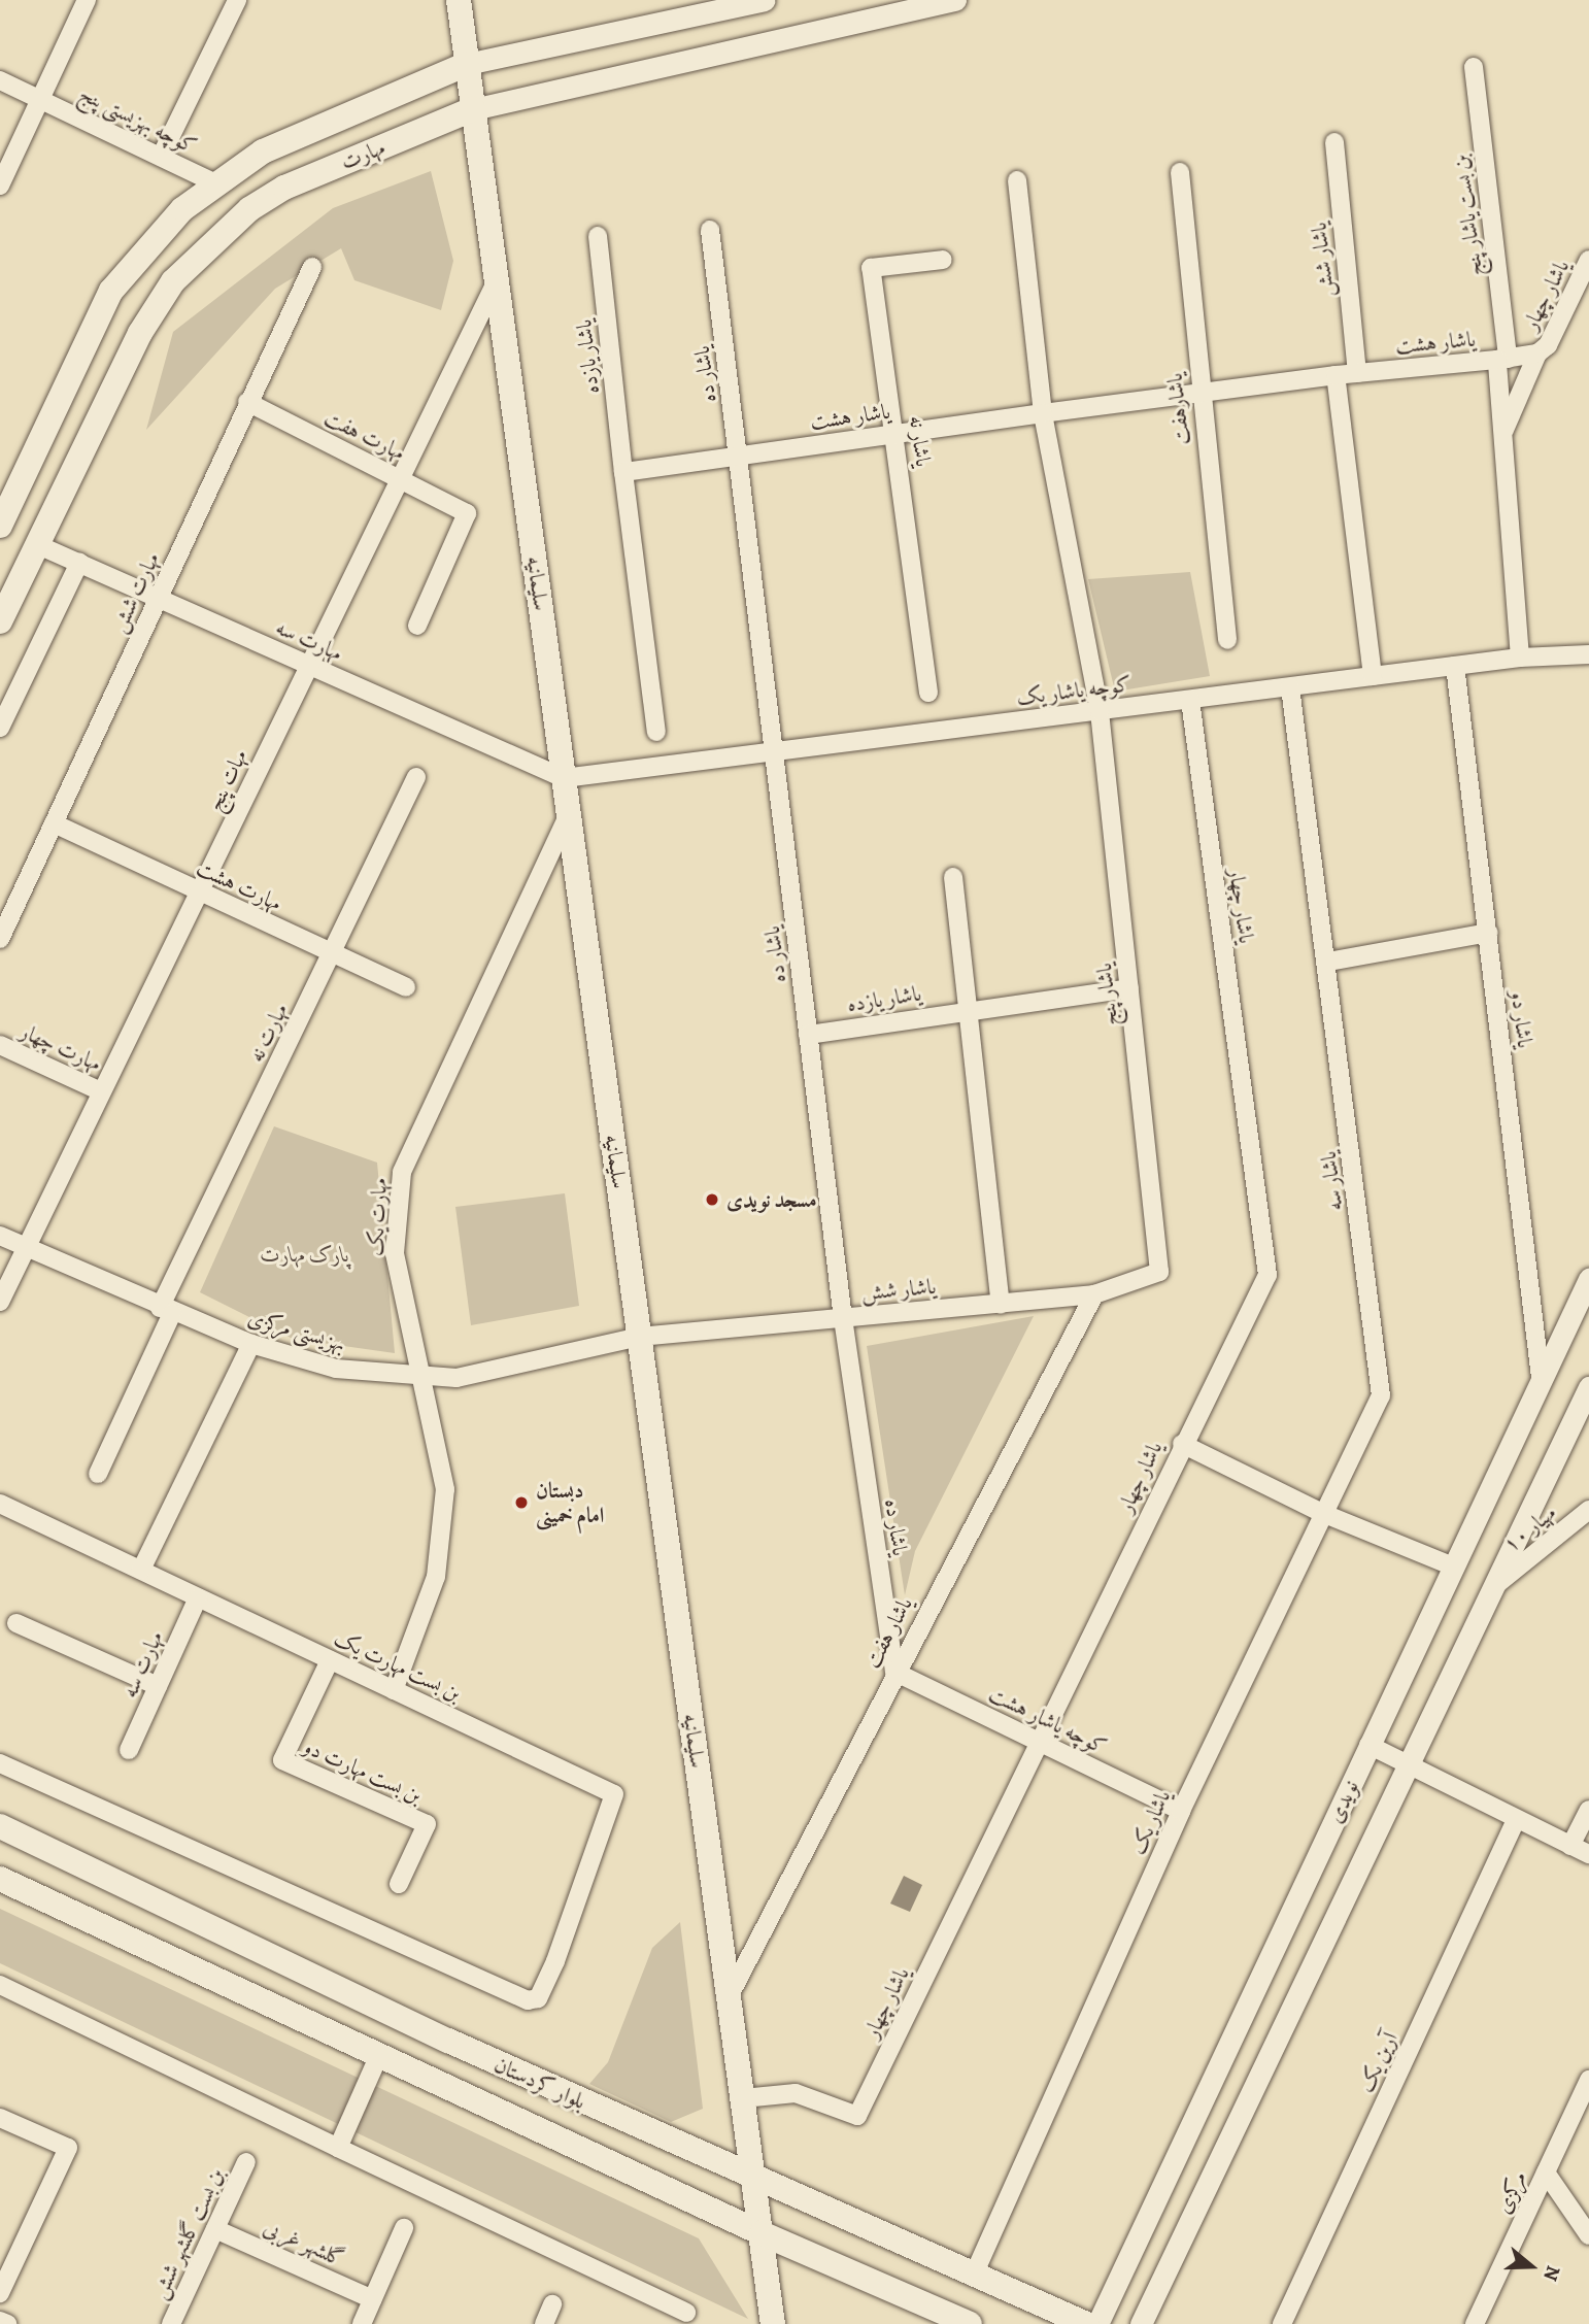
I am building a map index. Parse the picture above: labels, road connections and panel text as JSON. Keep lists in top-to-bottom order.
{
  "streets": {
    "main road": ["مهارت", "سلیمانیه", "بلوار کردستان"],
    "street": [
      "کوچه بهزیستی پنج",
      "بن بست یاشار پنج",
      "یاشار شش",
      "یاشار چهار",
      "یاشار هشت",
      "یاشار یازده",
      "یاشار ده",
      "یاشارهفت",
      "مهارت هفت",
      "یاشار نه",
      "مهارت شش",
      "مهارت سه",
      "کوچه یاشار یک",
      "مهات پنج",
      "مهارت هشت",
      "یاشار پنج",
      "یاشار دو",
      "مهارت نه",
      "مهارت چهار",
      "یاشار سه",
      "مهارت یک",
      "بهزیستی مرکزی",
      "مهیار ۱۰",
      "یاشار هفت",
      "بن بست مهارت یک",
      "کوچه یاشار هشت",
      "بن بست مهارت دو",
      "نویدی",
      "یاشار یک",
      "آرین یک",
      "مرکزی",
      "بن بست گلشهر شش",
      "گلشهر غربی"
    ]
  },
  "crossings": [
    ["کوچه بهزیستی پنج", "مهارت"],
    ["مهارت", "سلیمانیه"],
    ["مهارت", "مهارت سه"],
    ["بن بست یاشار پنج", "یاشار چهار"],
    ["بن بست یاشار پنج", "یاشار هشت"],
    ["یاشار شش", "یاشار هشت"],
    ["یاشار شش", "یاشار ده"],
    ["یاشار شش", "سلیمانیه"],
    ["یاشار شش", "یاشار پنج"],
    ["یاشار شش", "بهزیستی مرکزی"],
    ["یاشار شش", "یاشار هفت"],
    ["یاشار چهار", "یاشار هشت"],
    ["یاشار چهار", "سلیمانیه"],
    ["یاشار چهار", "کوچه یاشار یک"],
    ["یاشار چهار", "کوچه یاشار هشت"],
    ["یاشار هشت", "یاشار یازده"],
    ["یاشار هشت", "یاشار ده"],
    ["یاشار هشت", "یاشار نه"],
    ["یاشار یازده", "یاشار ده"],
    ["یاشار یازده", "یاشار پنج"],
    ["یاشار ده", "کوچه یاشار یک"],
    ["یاشار ده", "یاشار هفت"],
    ["یاشار ده", "کوچه یاشار هشت"],
    ["مهارت هفت", "مهارت شش"],
    ["مهارت هفت", "مهات پنج"],
    ["سلیمانیه", "مهارت سه"],
    ["سلیمانیه", "کوچه یاشار یک"],
    ["سلیمانیه", "مهات پنج"],
    ["سلیمانیه", "مهارت یک"],
    ["سلیمانیه", "بهزیستی مرکزی"],
    ["سلیمانیه", "یاشار هفت"],
    ["سلیمانیه", "بلوار کردستان"],
    ["مهارت شش", "مهارت سه"],
    ["مهارت شش", "مهارت هشت"],
    ["مهارت سه", "کوچه یاشار یک"],
    ["مهارت سه", "مهات پنج"],
    ["مهارت سه", "بن بست مهارت یک"],
    ["کوچه یاشار یک", "یاشار پنج"],
    ["کوچه یاشار یک", "یاشار دو"],
    ["کوچه یاشار یک", "یاشار سه"],
    ["مهات پنج", "مهارت هشت"],
    ["مهات پنج", "مهارت چهار"],
    ["مهات پنج", "بهزیستی مرکزی"],
    ["مهارت هشت", "مهارت نه"],
    ["یاشار دو", "نویدی"],
    ["مهارت نه", "بهزیستی مرکزی"],
    ["یاشار سه", "یاشار یک"],
    ["مهارت یک", "بهزیستی مرکزی"],
    ["مهارت یک", "بن بست مهارت یک"],
    ["یاشار هفت", "کوچه یاشار هشت"],
    ["بن بست مهارت یک", "بن بست مهارت دو"],
    ["کوچه یاشار هشت", "یاشار یک"],
    ["یاشار یک", "بلوار کردستان"],
    ["بن بست گلشهر شش", "گلشهر غربی"]
  ],
  "parks": ["پارک مهارت"],
  "places": ["مسجد نویدی", "دبستان امام خمینی"],
  "north": "right"
}
